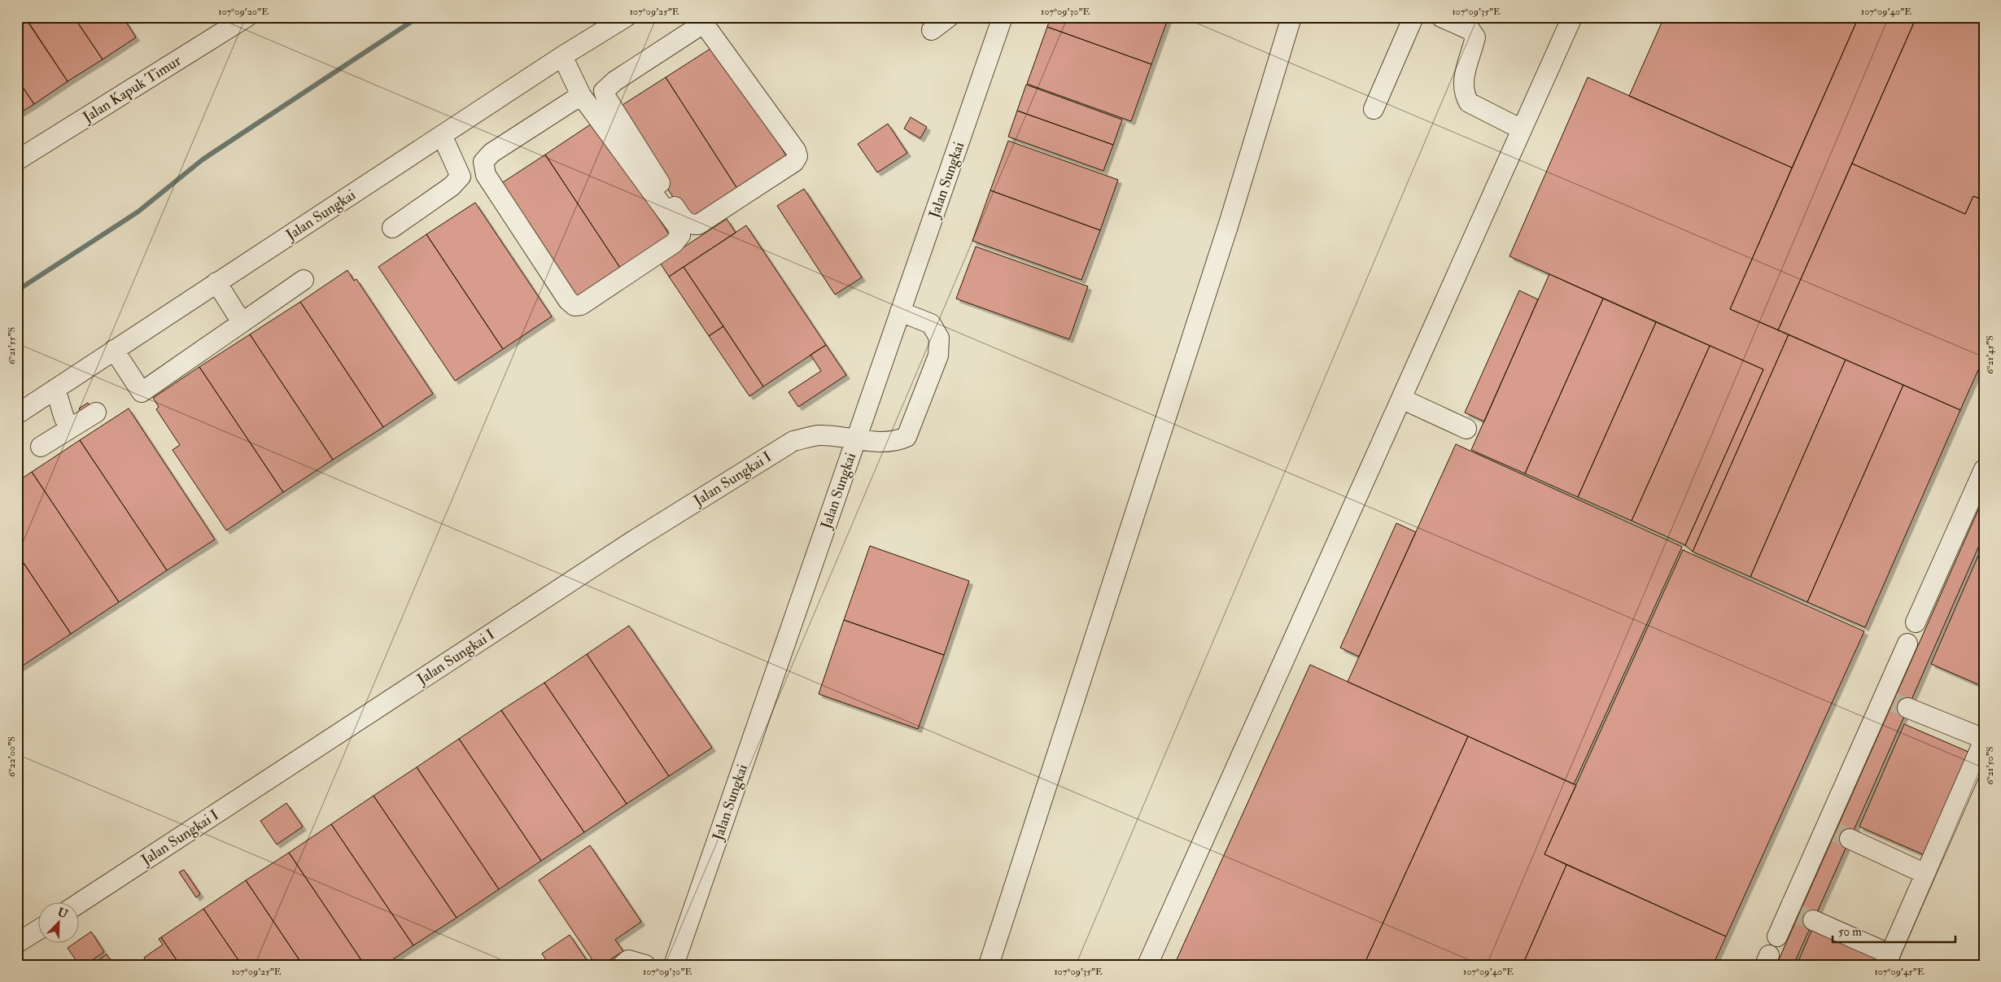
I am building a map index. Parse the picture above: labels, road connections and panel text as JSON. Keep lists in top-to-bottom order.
{
  "streets": {
    "street": ["Jalan Kapuk Timur", "Jalan Sungkai", "Jalan Sungkai I"]
  },
  "crossings": [
    ["Jalan Sungkai", "Jalan Sungkai I"]
  ],
  "scale_bar": "50 m",
  "north": "top right",
  "coordinates": [
    "107°09'20\"E",
    "107°09'25\"E",
    "107°09'30\"E",
    "107°09'35\"E",
    "107°09'40\"E",
    "6°21'55\"S",
    "6°21'45\"S",
    "6°22'00\"S",
    "6°21'50\"S",
    "107°09'45\"E"
  ]
}
